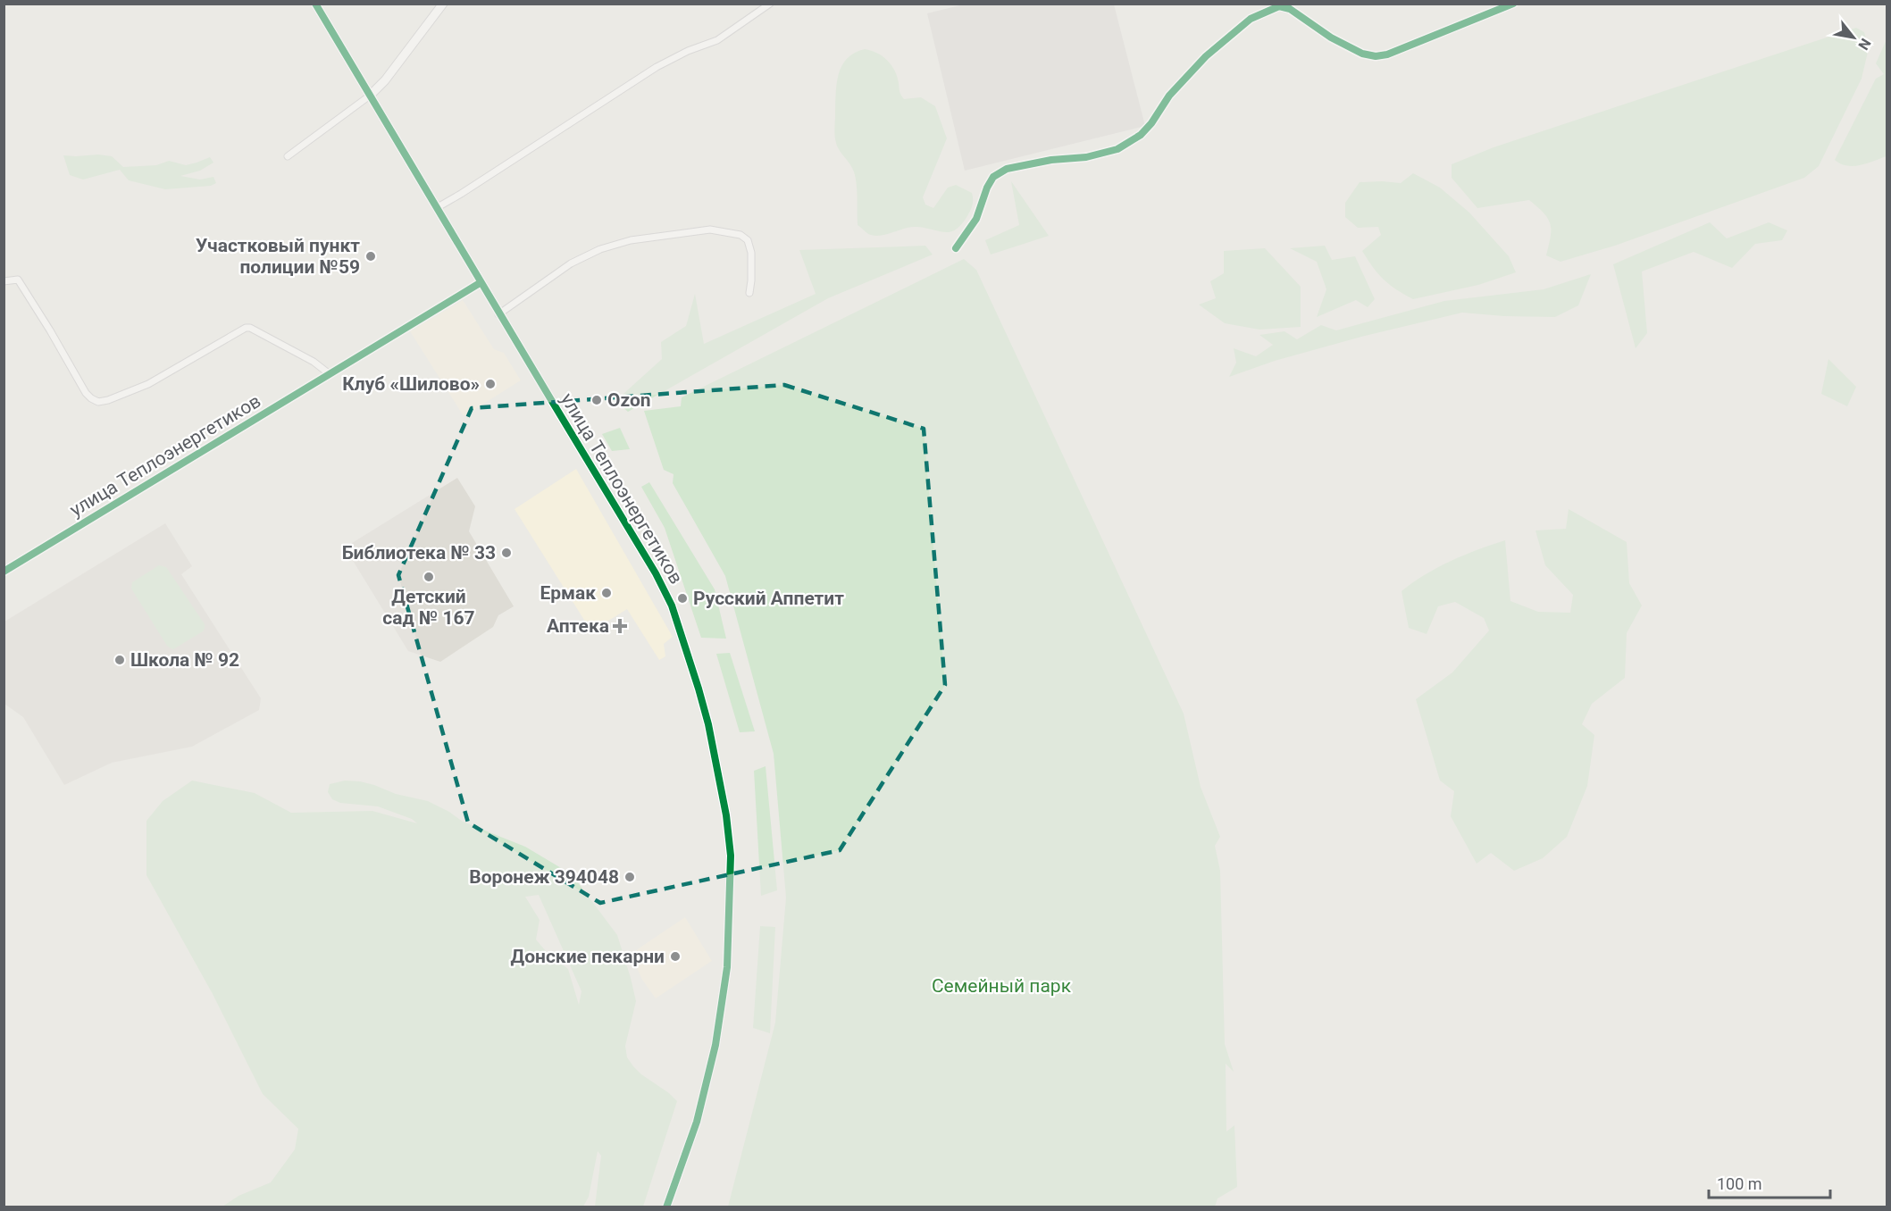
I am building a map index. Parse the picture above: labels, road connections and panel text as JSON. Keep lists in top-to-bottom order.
{
  "streets": {
    "street": ["улица Теплоэнергетиков"]
  },
  "parks": ["Семейный парк"],
  "places": {
    "other": [
      "Участковый пункт полиции №59",
      "Клуб «Шилово»",
      "Ozon",
      "Библиотека № 33",
      "Детский сад № 167",
      "Ермак",
      "Русский Аппетит",
      "Школа № 92",
      "Воронеж 394048",
      "Донские пекарни"
    ],
    "health": ["Аптека"]
  },
  "scale_bar": "100 m",
  "north": "bottom right"
}
